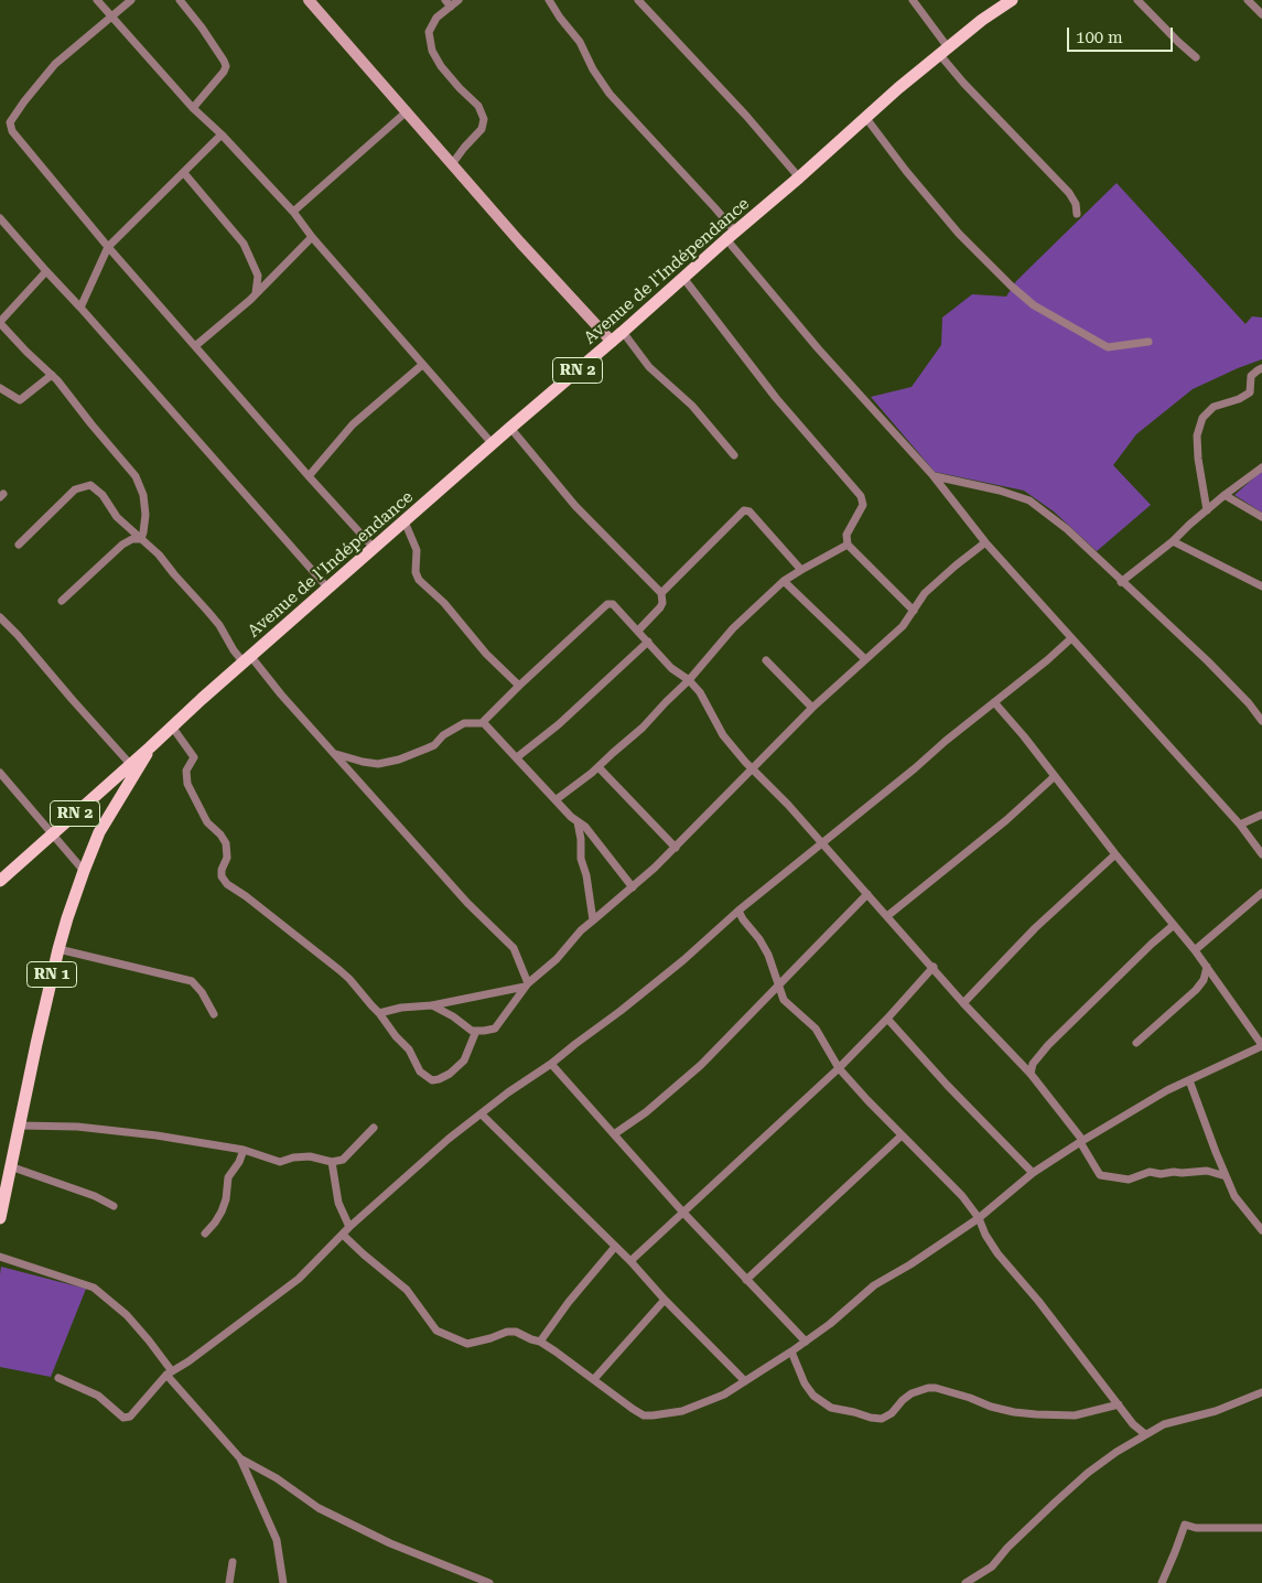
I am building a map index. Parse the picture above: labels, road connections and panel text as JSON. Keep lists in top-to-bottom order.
{
  "streets": {
    "main road": ["Avenue de l'Indépendance", "RN 2", "RN 1"]
  },
  "crossings": [
    ["Avenue de l'Indépendance", "RN 2"],
    ["Avenue de l'Indépendance", "RN 1"],
    ["RN 2", "RN 1"]
  ],
  "scale_bar": "100 m"
}
